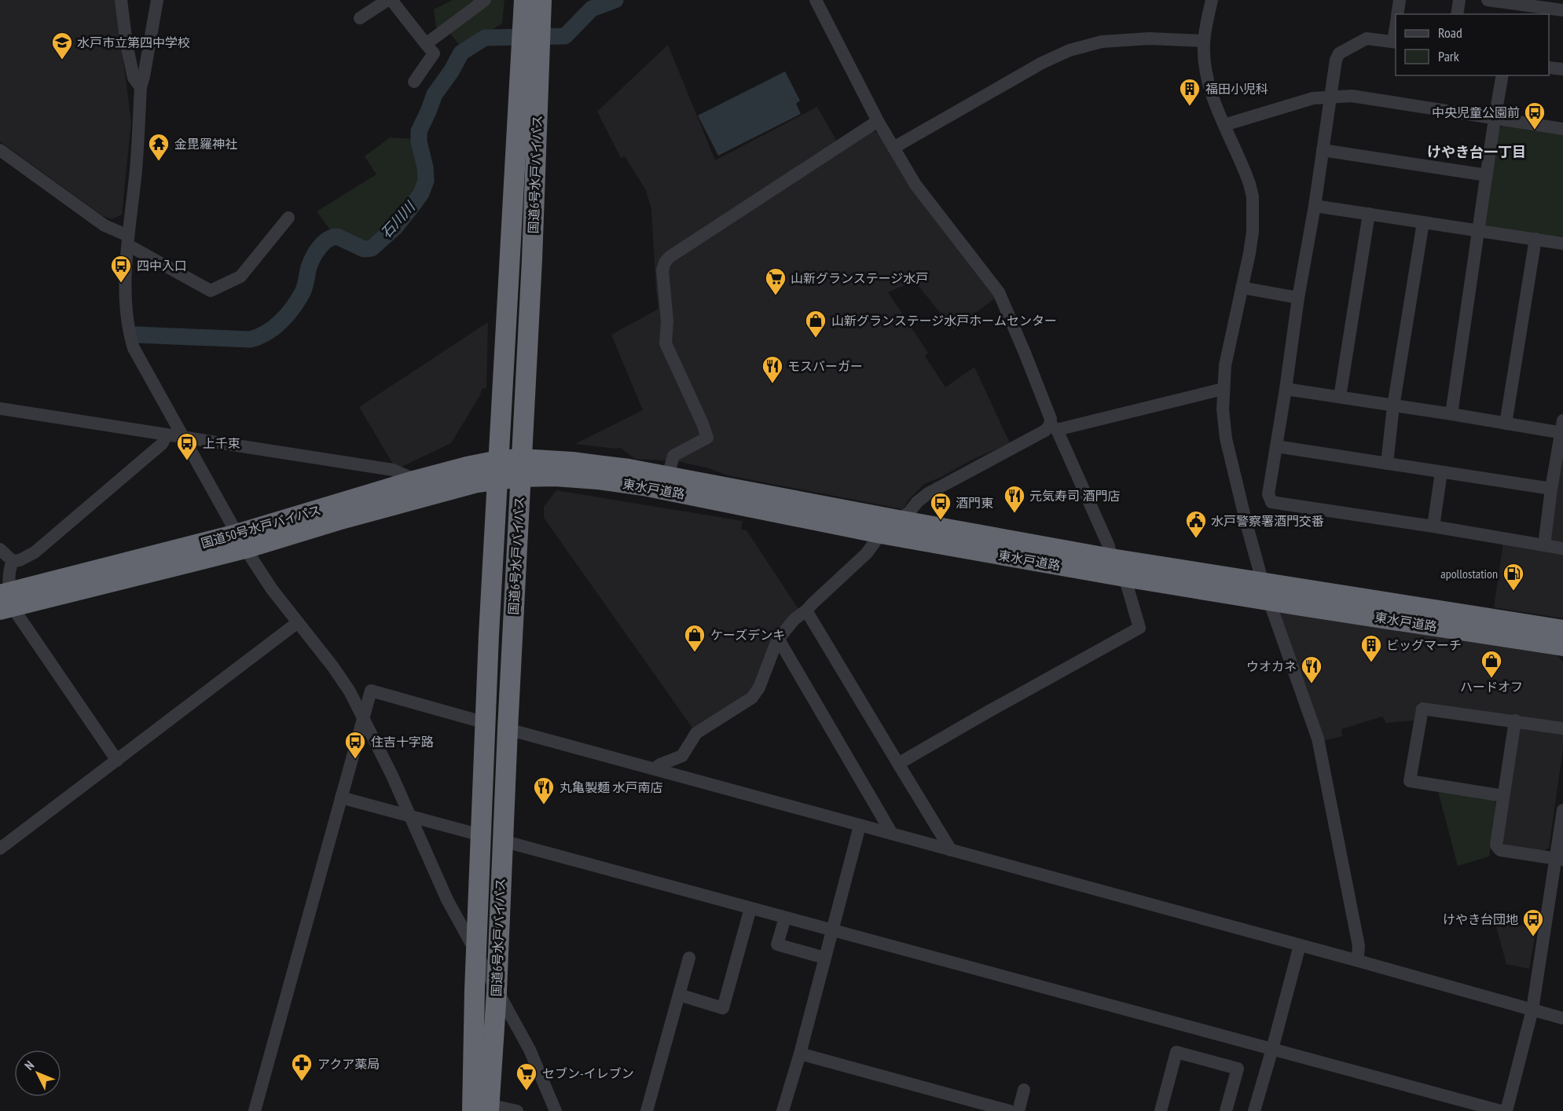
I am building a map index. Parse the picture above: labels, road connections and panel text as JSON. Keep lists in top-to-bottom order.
{
  "streets": {
    "highway": ["国道6号水戸バイパス", "東水戸道路", "国道50号水戸バイパス"]
  },
  "crossings": [
    ["国道6号水戸バイパス", "東水戸道路"],
    ["国道6号水戸バイパス", "国道50号水戸バイパス"],
    ["東水戸道路", "国道50号水戸バイパス"]
  ],
  "districts": ["けやき台一丁目"],
  "water": ["石川川"],
  "places": {
    "school or university": ["水戸市立第四中学校"],
    "building": ["福田小児科", "ビッグマーチ"],
    "bus stop": [
      "中央児童公園前",
      "四中入口",
      "上千束",
      "酒門東",
      "住吉十字路",
      "けやき台団地"
    ],
    "temple": ["金毘羅神社"],
    "supermarket": ["山新グランステージ水戸", "セブン-イレブン"],
    "shop": ["山新グランステージ水戸ホームセンター", "ケーズデンキ", "ハードオフ"],
    "restaurant": [
      "モスバーガー",
      "元気寿司 酒門店",
      "ウオカネ",
      "丸亀製麺 水戸南店"
    ],
    "public building": ["水戸警察署酒門交番"],
    "fuel station": ["apollostation"],
    "pharmacy": ["アクア薬局"]
  },
  "legend": ["Road", "Park"],
  "north": "top left"
}
